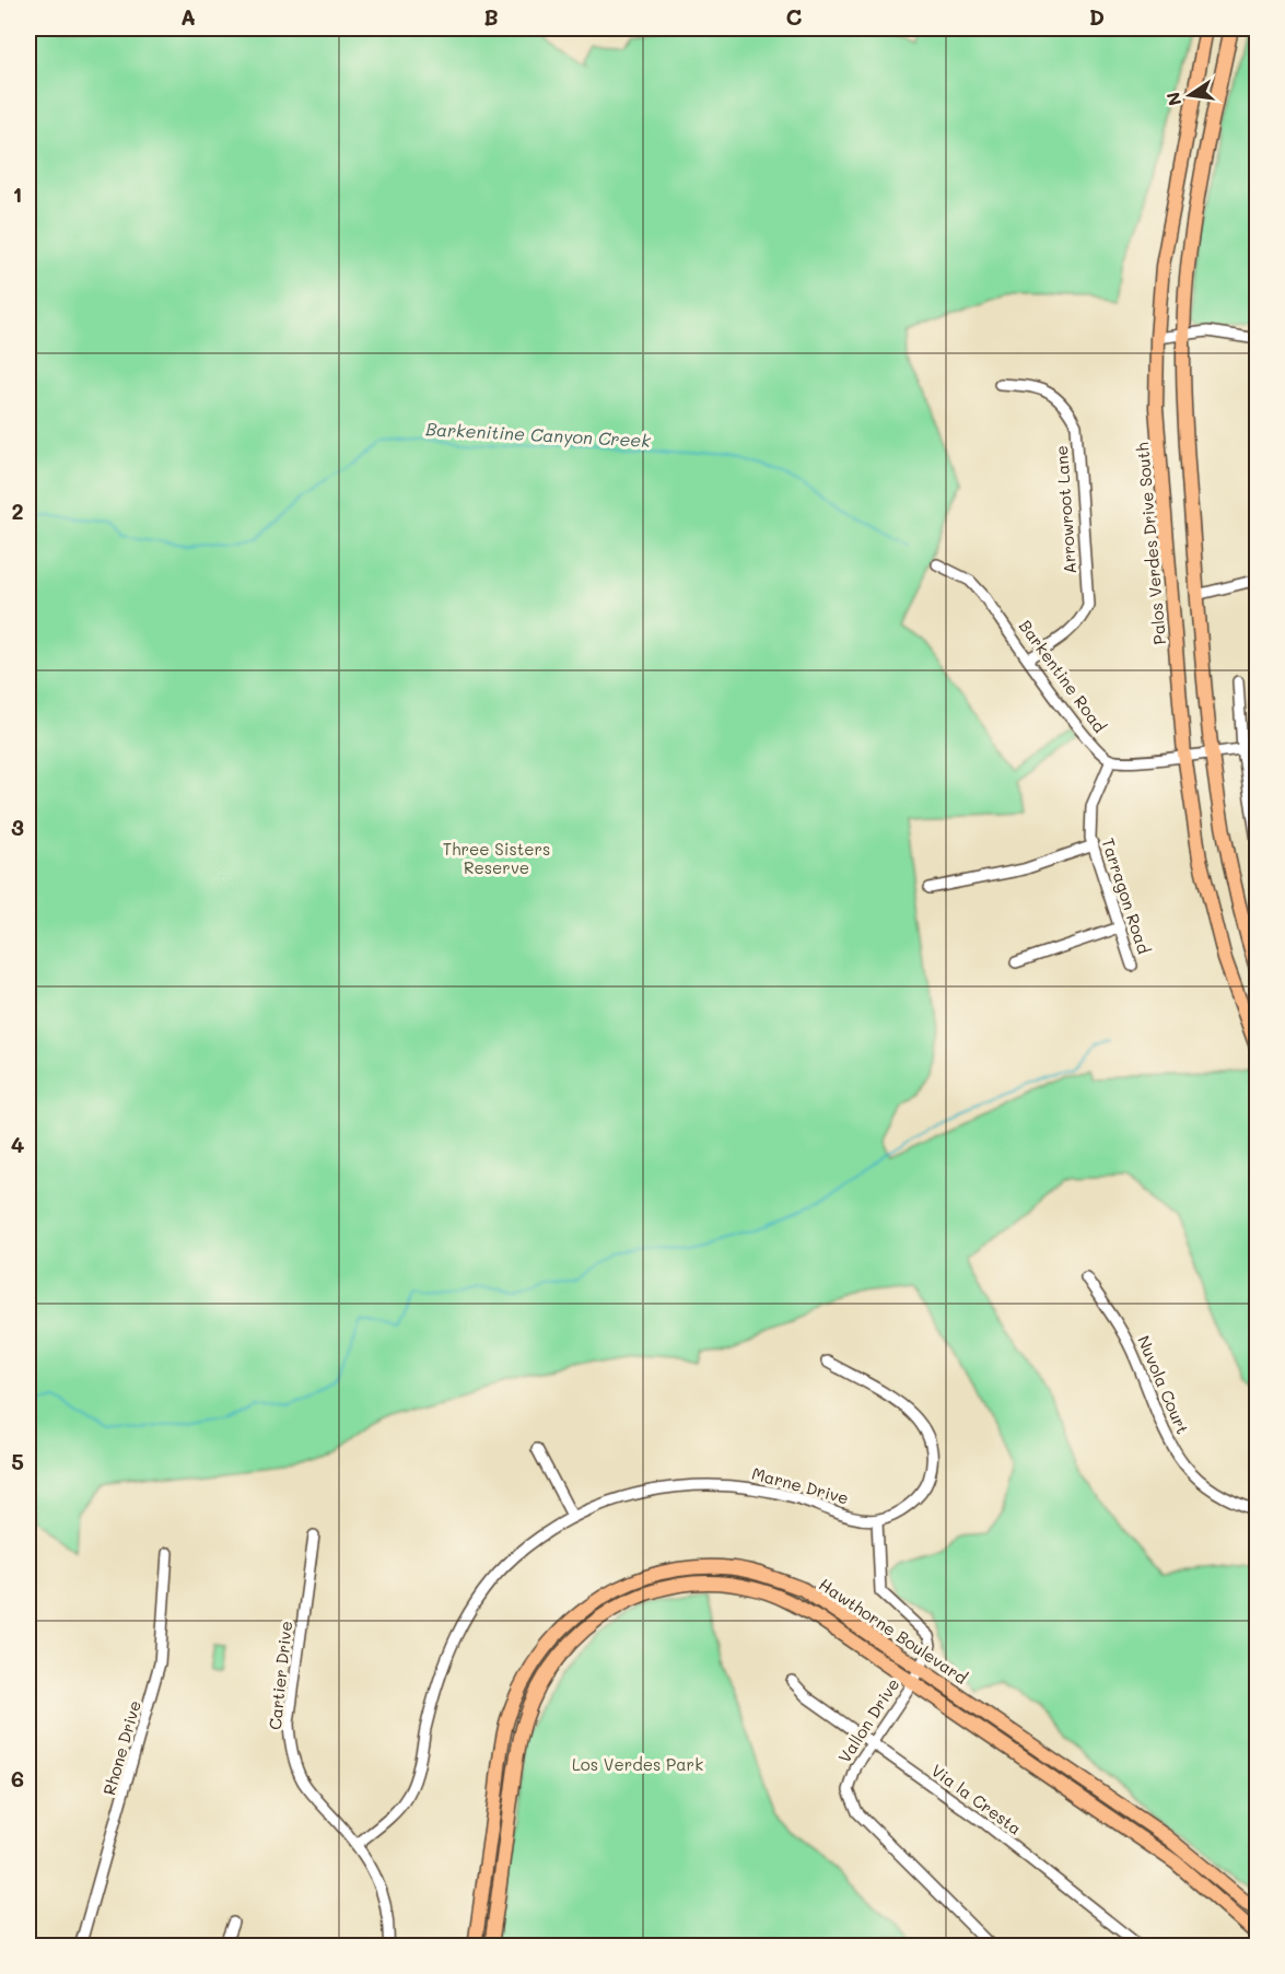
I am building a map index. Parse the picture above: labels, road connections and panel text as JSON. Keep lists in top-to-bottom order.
{
  "streets": {
    "main road": ["Palos Verdes Drive South", "Hawthorne Boulevard"],
    "street": [
      "Arrowroot Lane",
      "Barkentine Road",
      "Tarragon Road",
      "Nuvola Court",
      "Marne Drive",
      "Cartier Drive",
      "Vallon Drive",
      "Rhone Drive",
      "Via la Cresta"
    ]
  },
  "crossings": [
    ["Arrowroot Lane", "Barkentine Road"],
    ["Barkentine Road", "Tarragon Road"],
    ["Marne Drive", "Cartier Drive"],
    ["Marne Drive", "Vallon Drive"],
    ["Hawthorne Boulevard", "Vallon Drive"],
    ["Vallon Drive", "Via la Cresta"]
  ],
  "water": ["Barkenitine Canyon Creek"],
  "parks": ["Three Sisters Reserve", "Los Verdes Park"],
  "north": "left",
  "grid": {
    "columns": [
      "A",
      "B",
      "C",
      "D"
    ],
    "rows": [
      "1",
      "2",
      "3",
      "4",
      "5",
      "6"
    ]
  }
}
